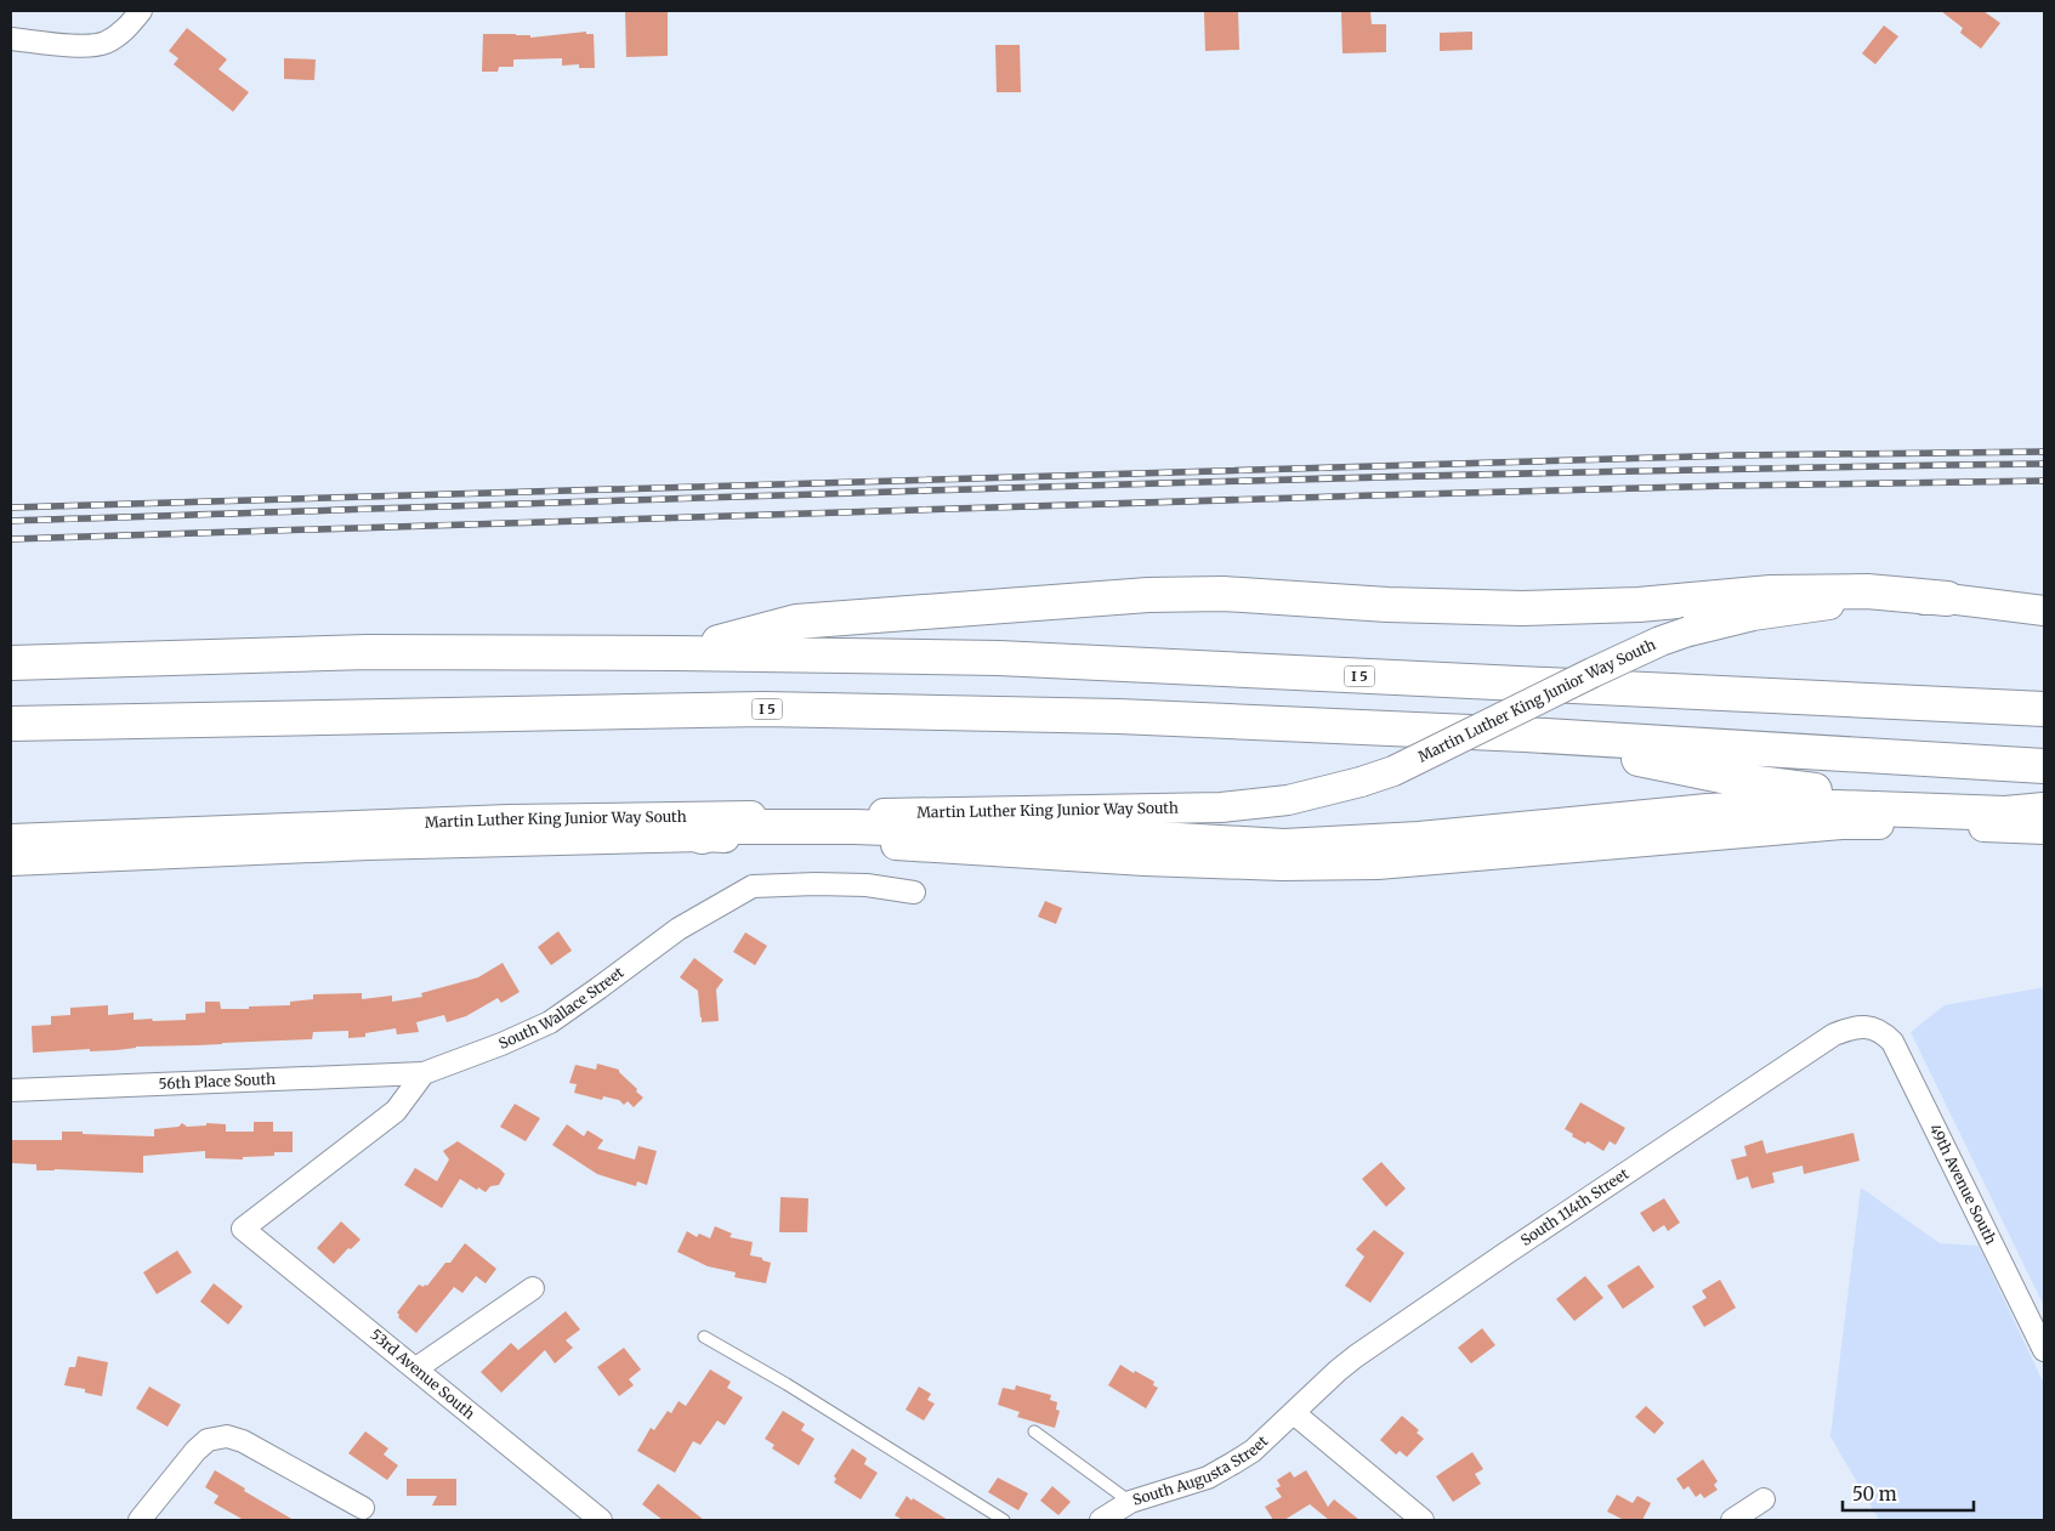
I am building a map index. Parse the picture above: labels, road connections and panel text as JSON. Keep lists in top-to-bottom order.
{
  "streets": {
    "highway": ["I 5"],
    "main road": ["Martin Luther King Junior Way South"],
    "street": [
      "South Wallace Street",
      "56th Place South",
      "49th Avenue South",
      "South 114th Street",
      "53rd Avenue South",
      "South Augusta Street"
    ]
  },
  "crossings": [
    ["South Wallace Street", "56th Place South"],
    ["South Wallace Street", "53rd Avenue South"],
    ["56th Place South", "53rd Avenue South"],
    ["49th Avenue South", "South 114th Street"],
    ["South 114th Street", "South Augusta Street"]
  ],
  "scale_bar": "50 m"
}
